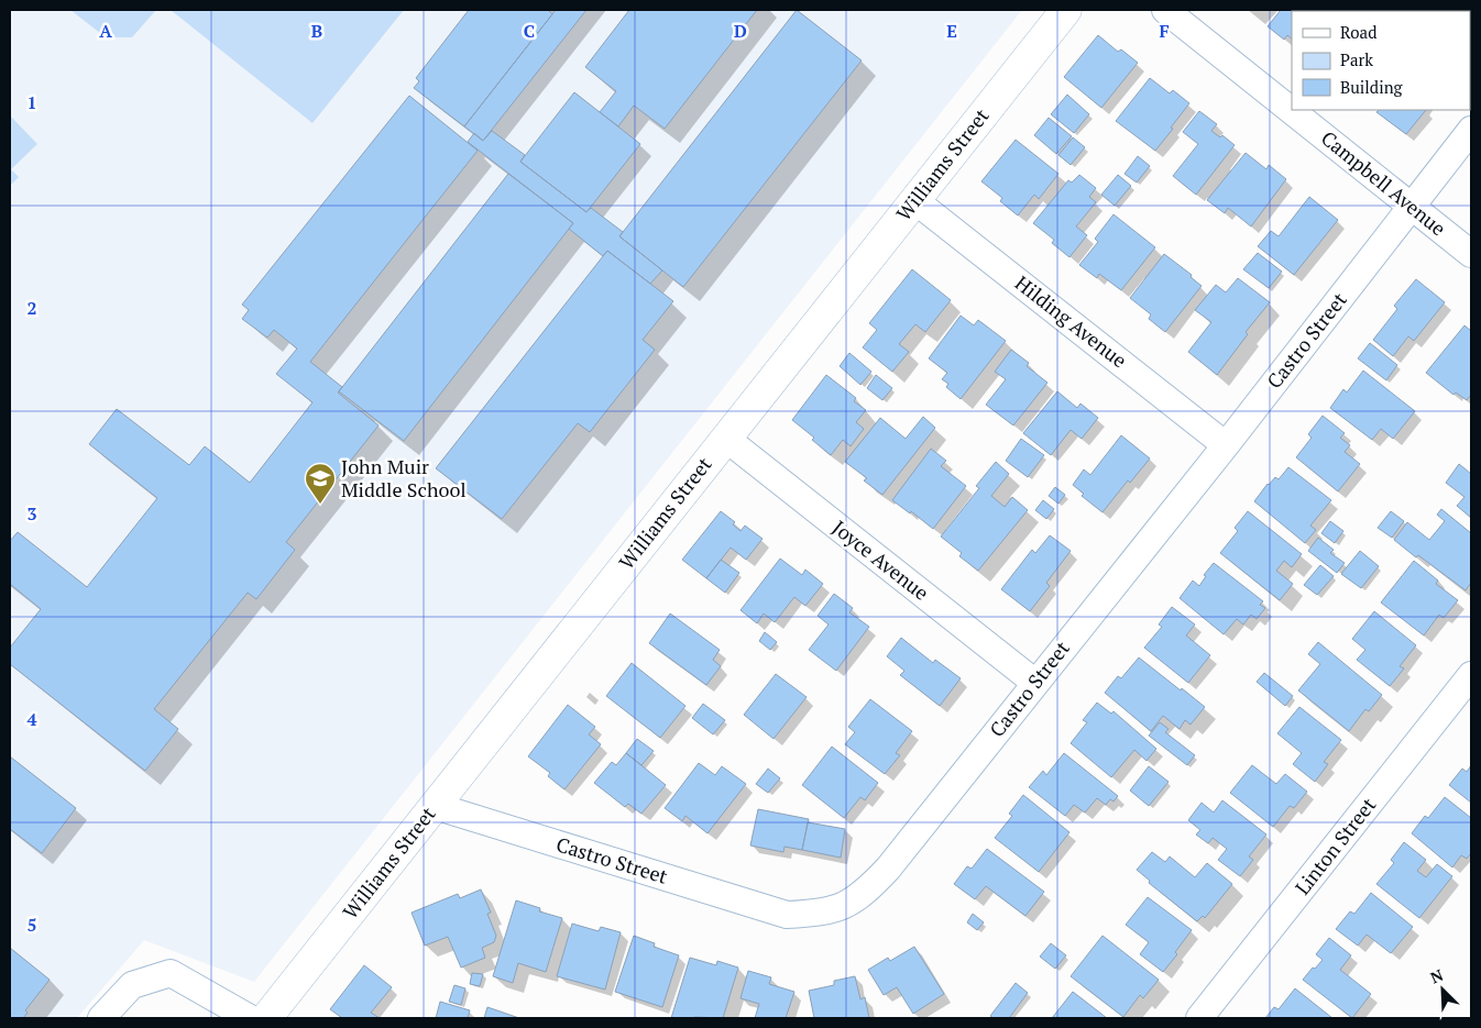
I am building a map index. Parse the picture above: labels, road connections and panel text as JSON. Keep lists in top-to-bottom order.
{
  "streets": {
    "street": [
      "Williams Street",
      "Campbell Avenue",
      "Hilding Avenue",
      "Castro Street",
      "Joyce Avenue",
      "Linton Street"
    ]
  },
  "crossings": [
    ["Williams Street", "Hilding Avenue"],
    ["Williams Street", "Castro Street"],
    ["Williams Street", "Joyce Avenue"],
    ["Campbell Avenue", "Castro Street"],
    ["Hilding Avenue", "Castro Street"],
    ["Castro Street", "Joyce Avenue"]
  ],
  "places": {
    "school or university": ["John Muir Middle School"]
  },
  "legend": ["Road", "Park", "Building"],
  "north": "top left",
  "grid": {
    "columns": [
      "A",
      "B",
      "C",
      "D",
      "E",
      "F"
    ],
    "rows": [
      "1",
      "2",
      "3",
      "4",
      "5"
    ]
  }
}
